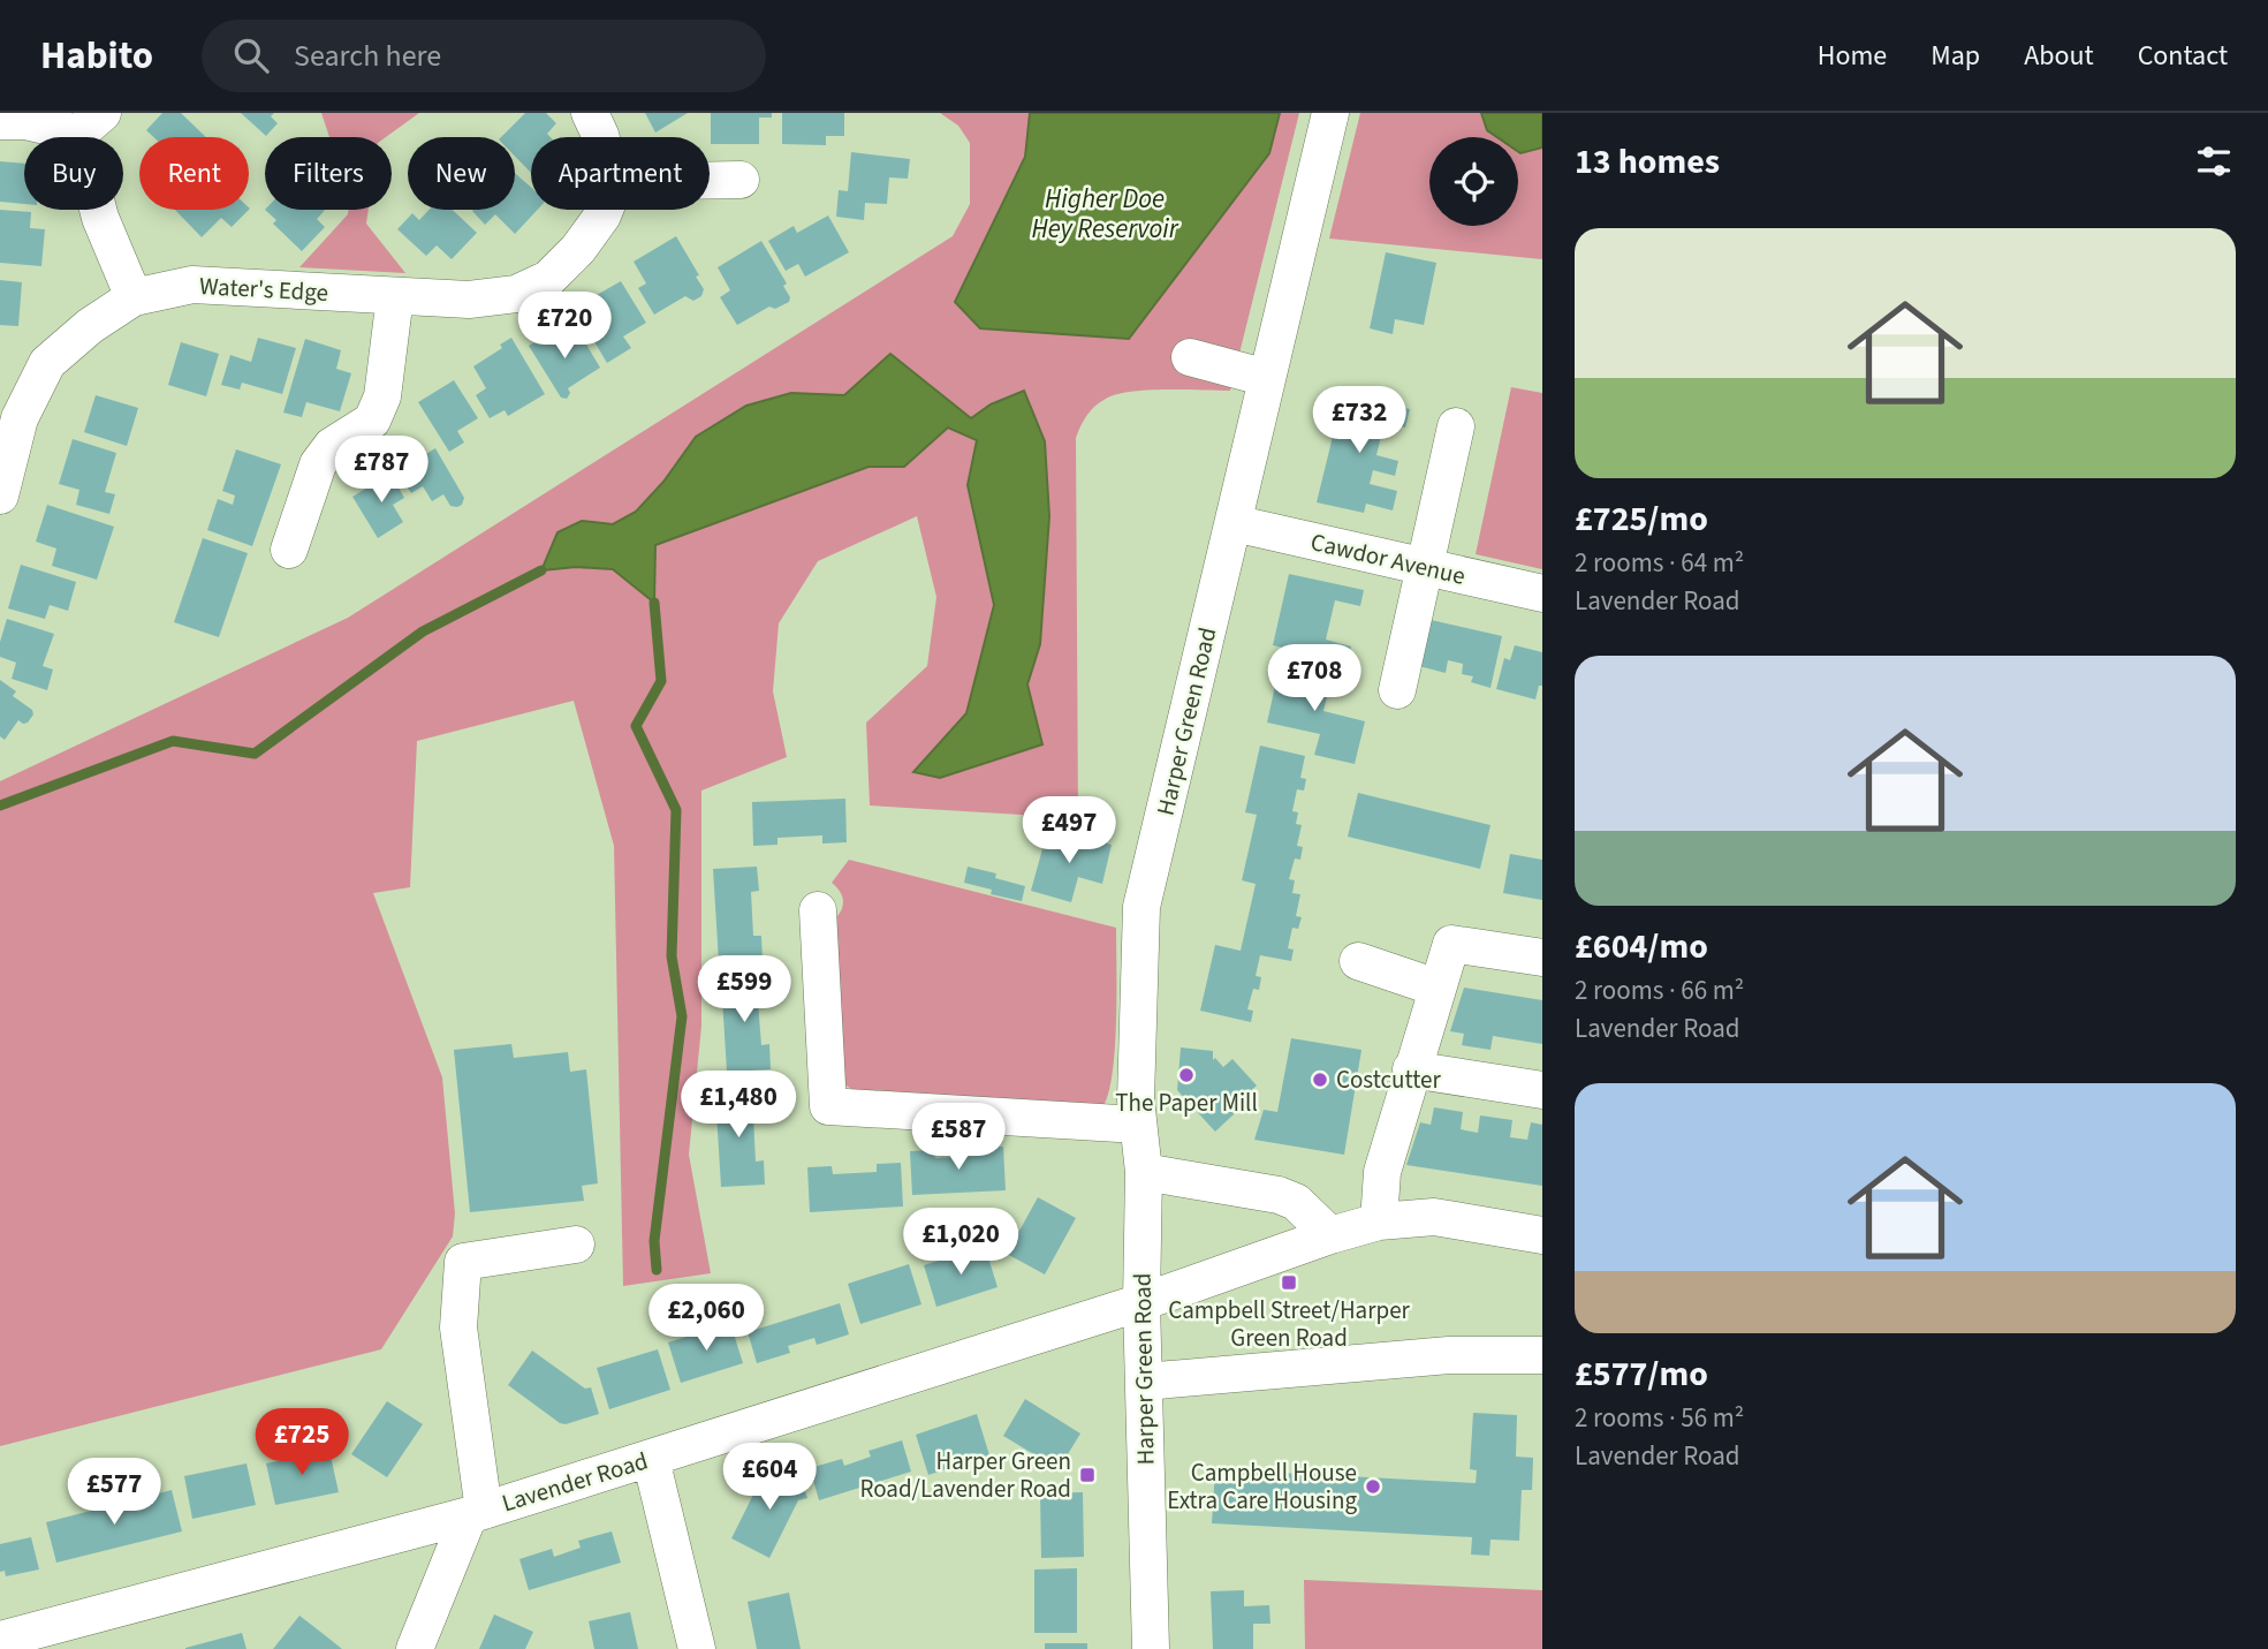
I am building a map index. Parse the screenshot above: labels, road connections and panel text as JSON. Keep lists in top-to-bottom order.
{
  "streets": {
    "street": [
      "Water's Edge",
      "Cawdor Avenue",
      "Harper Green Road",
      "Lavender Road"
    ]
  },
  "crossings": [
    ["Cawdor Avenue", "Harper Green Road"],
    ["Harper Green Road", "Lavender Road"]
  ],
  "water": ["Higher Doe Hey Reservoir"],
  "places": {
    "other": ["The Paper Mill", "Costcutter", "Campbell House Extra Care Housing"],
    "transit": ["Campbell Street/Harper Green Road", "Harper Green Road/Lavender Road"]
  },
  "page": {
    "header": "Habito",
    "search": "Search here",
    "nav": [
      "Home",
      "Map",
      "About",
      "Contact"
    ],
    "heading": "13 homes",
    "chip": [
      "Buy",
      "Rent",
      "Filters",
      "New",
      "Apartment"
    ],
    "list": [
      {
        "name": "£725/mo",
        "note": "2 rooms · 64 m² · Lavender Road"
      },
      {
        "name": "£604/mo",
        "note": "2 rooms · 66 m² · Lavender Road"
      },
      {
        "name": "£577/mo",
        "note": "2 rooms · 56 m² · Lavender Road"
      }
    ],
    "price": [
      "£720",
      "£732",
      "£787",
      "£708",
      "£497",
      "£599",
      "£1,480",
      "£587",
      "£1,020",
      "£2,060",
      "£725",
      "£604",
      "£577"
    ]
  }
}
